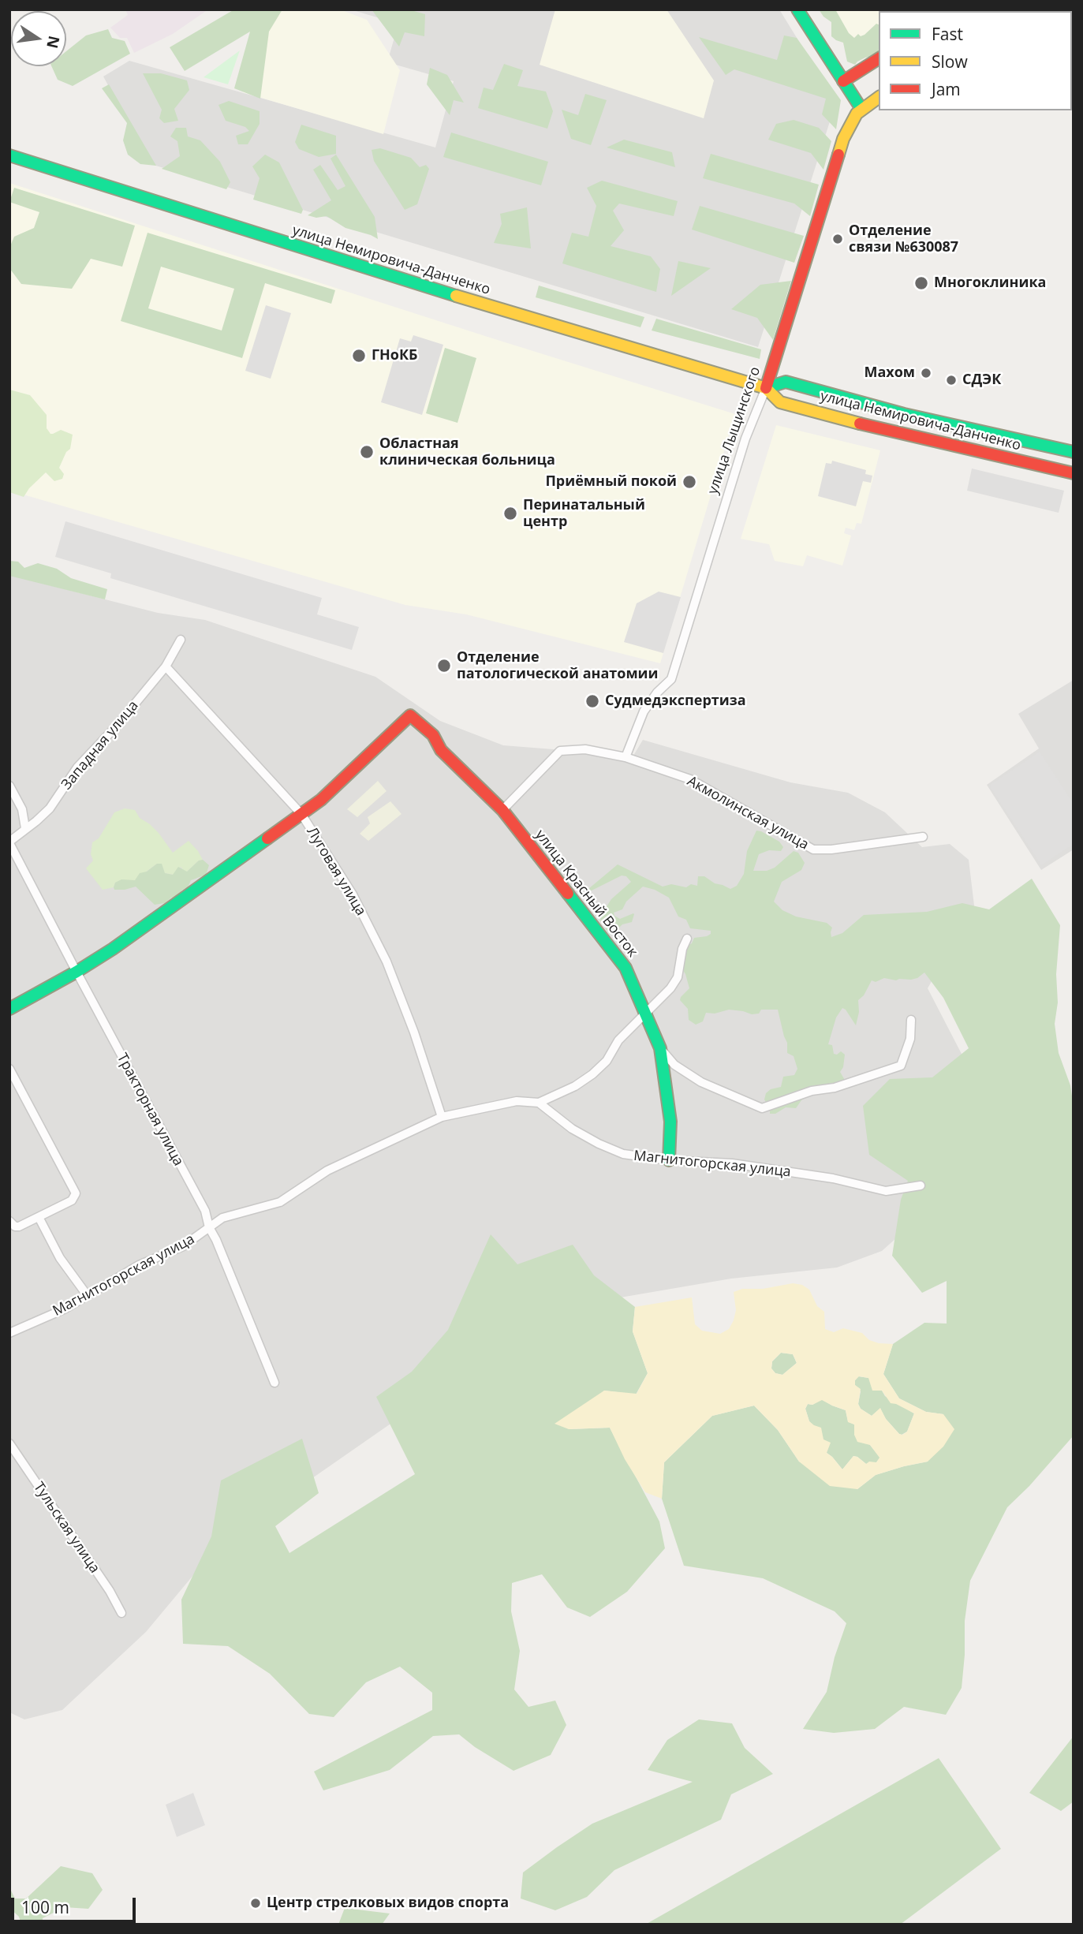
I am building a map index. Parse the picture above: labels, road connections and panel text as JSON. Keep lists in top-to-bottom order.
{
  "streets": {
    "street": [
      "улица Немировича-Данченко",
      "улица Лыщинского",
      "Западная улица",
      "Акмолинская улица",
      "Луговая улица",
      "улица Красный Восток",
      "Тракторная улица",
      "Магнитогорская улица",
      "Тульская улица"
    ]
  },
  "crossings": [
    ["улица Немировича-Данченко", "улица Лыщинского"],
    ["улица Лыщинского", "Акмолинская улица"],
    ["Западная улица", "Луговая улица"],
    ["Западная улица", "Тракторная улица"],
    ["Акмолинская улица", "улица Красный Восток"],
    ["Луговая улица", "улица Красный Восток"],
    ["Луговая улица", "Магнитогорская улица"],
    ["улица Красный Восток", "Магнитогорская улица"],
    ["Тракторная улица", "Магнитогорская улица"]
  ],
  "places": [
    "Отделение связи №630087",
    "Многоклиника",
    "ГНоКБ",
    "Махом",
    "СДЭК",
    "Областная клиническая больница",
    "Приёмный покой",
    "Перинатальный центр",
    "Отделение патологической анатомии",
    "Судмедэкспертиза",
    "Центр стрелковых видов спорта"
  ],
  "legend": ["Fast", "Slow", "Jam"],
  "scale_bar": "100 m",
  "north": "right"
}
